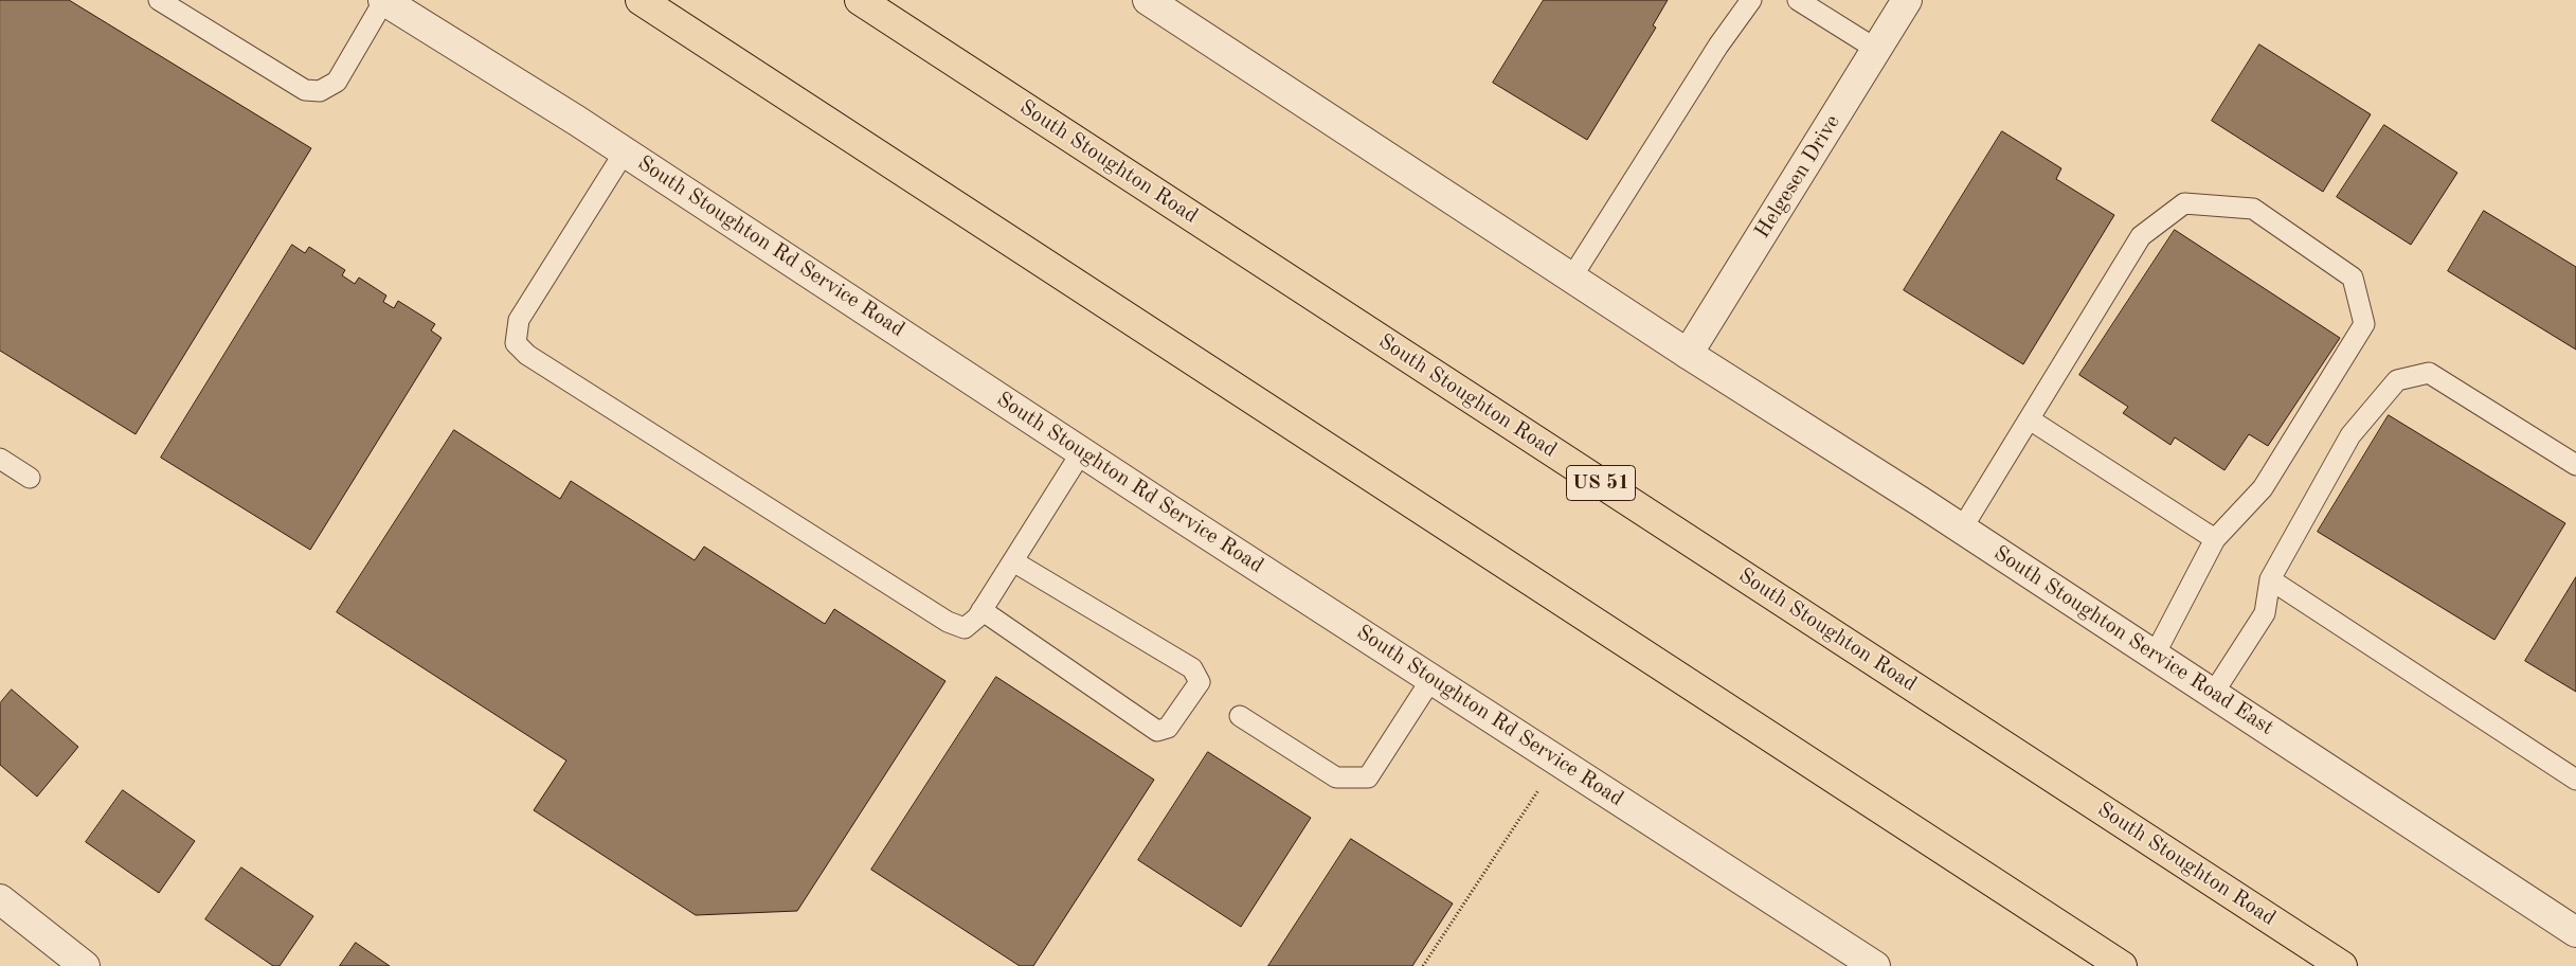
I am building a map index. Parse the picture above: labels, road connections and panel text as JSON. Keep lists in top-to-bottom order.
{
  "streets": {
    "main road": ["South Stoughton Road", "US 51"],
    "street": ["Helgesen Drive", "South Stoughton Rd Service Road", "South Stoughton Service Road East"]
  },
  "crossings": [
    ["Helgesen Drive", "South Stoughton Service Road East"]
  ]
}
